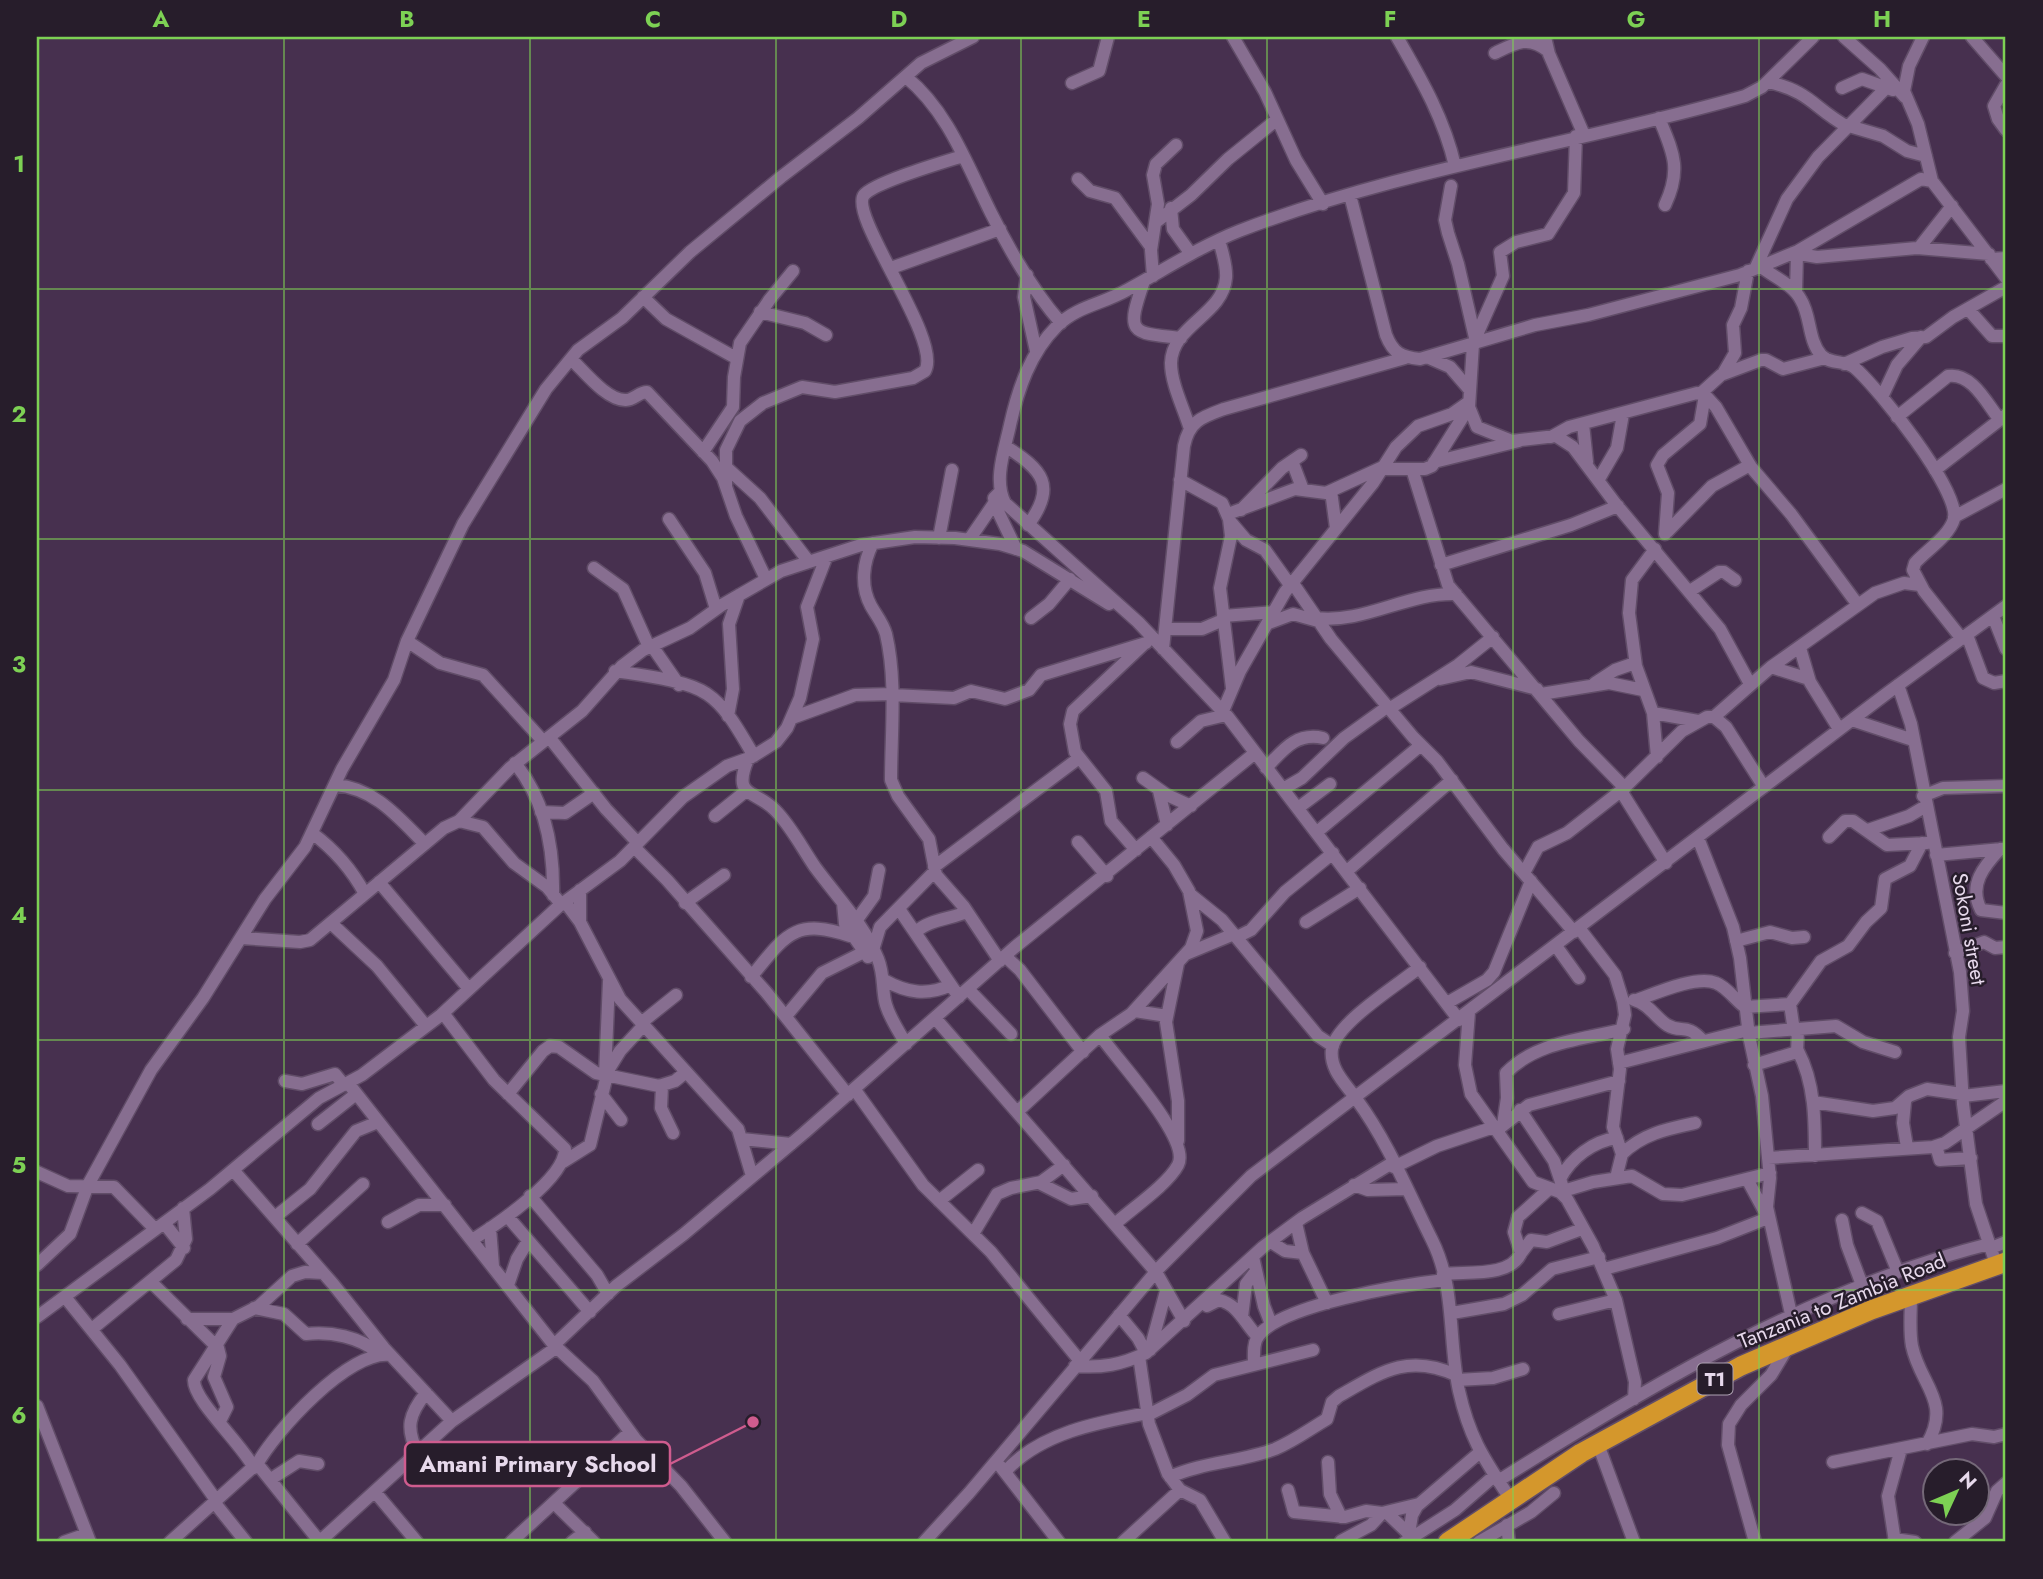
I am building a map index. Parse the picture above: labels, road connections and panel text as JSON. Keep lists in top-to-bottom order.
{
  "streets": {
    "highway": ["Tanzania to Zambia Road", "T1"],
    "street": ["Sokoni street"]
  },
  "crossings": [
    ["Sokoni street", "Tanzania to Zambia Road"]
  ],
  "places": ["Amani Primary School"],
  "north": "top right",
  "grid": {
    "columns": [
      "A",
      "B",
      "C",
      "D",
      "E",
      "F",
      "G",
      "H"
    ],
    "rows": [
      "1",
      "2",
      "3",
      "4",
      "5",
      "6"
    ]
  }
}
